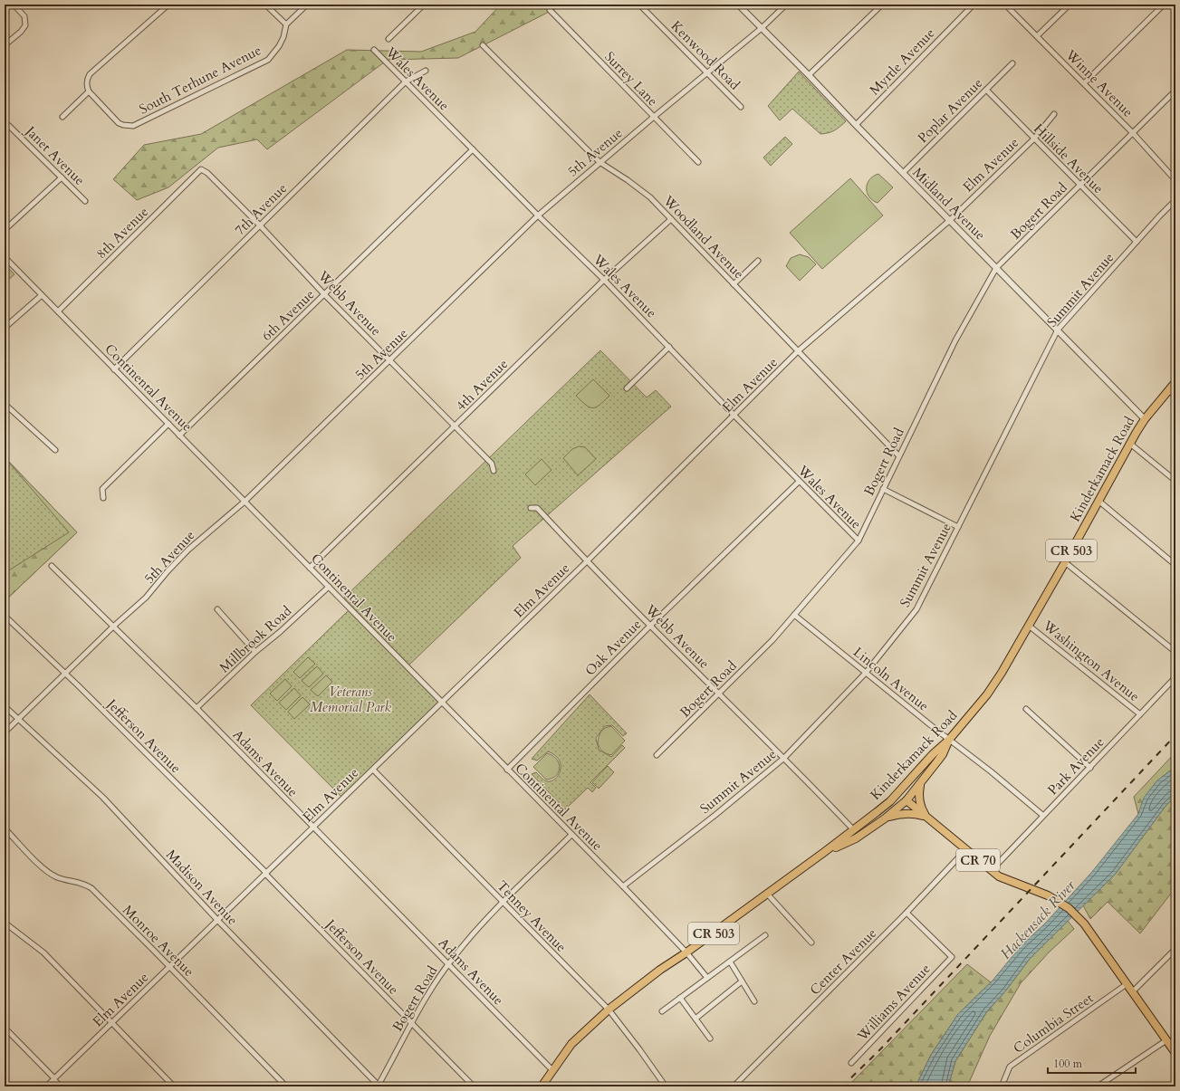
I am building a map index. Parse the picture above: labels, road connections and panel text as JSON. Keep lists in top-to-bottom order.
{
  "streets": {
    "main road": ["Kinderkamack Road", "CR 503", "CR 70"],
    "street": [
      "Kenwood Road",
      "Myrtle Avenue",
      "Wales Avenue",
      "Surrey Lane",
      "South Terhune Avenue",
      "Winne Avenue",
      "Poplar Avenue",
      "5th Avenue",
      "Janet Avenue",
      "Hillside Avenue",
      "Elm Avenue",
      "Midland Avenue",
      "7th Avenue",
      "Bogert Road",
      "8th Avenue",
      "Woodland Avenue",
      "Summit Avenue",
      "Webb Avenue",
      "6th Avenue",
      "4th Avenue",
      "Continental Avenue",
      "Millbrook Road",
      "Oak Avenue",
      "Washington Avenue",
      "Lincoln Avenue",
      "Jefferson Avenue",
      "Adams Avenue",
      "Park Avenue",
      "Madison Avenue",
      "Tenney Avenue",
      "Monroe Avenue",
      "Center Avenue",
      "Williams Avenue",
      "Columbia Street"
    ]
  },
  "crossings": [
    ["Kenwood Road", "5th Avenue"],
    ["Myrtle Avenue", "Midland Avenue"],
    ["Wales Avenue", "5th Avenue"],
    ["Wales Avenue", "Elm Avenue"],
    ["Wales Avenue", "7th Avenue"],
    ["Wales Avenue", "Bogert Road"],
    ["Wales Avenue", "6th Avenue"],
    ["Wales Avenue", "4th Avenue"],
    ["Wales Avenue", "Oak Avenue"],
    ["Surrey Lane", "5th Avenue"],
    ["Winne Avenue", "Bogert Road"],
    ["Poplar Avenue", "Hillside Avenue"],
    ["Poplar Avenue", "Midland Avenue"],
    ["5th Avenue", "Midland Avenue"],
    ["5th Avenue", "Woodland Avenue"],
    ["5th Avenue", "Webb Avenue"],
    ["5th Avenue", "Continental Avenue"],
    ["5th Avenue", "Jefferson Avenue"],
    ["5th Avenue", "Adams Avenue"],
    ["5th Avenue", "Madison Avenue"],
    ["Hillside Avenue", "Elm Avenue"],
    ["Hillside Avenue", "Bogert Road"],
    ["Hillside Avenue", "Summit Avenue"],
    ["Elm Avenue", "Midland Avenue"],
    ["Elm Avenue", "Woodland Avenue"],
    ["Elm Avenue", "Webb Avenue"],
    ["Elm Avenue", "Continental Avenue"],
    ["Elm Avenue", "Jefferson Avenue"],
    ["Elm Avenue", "Adams Avenue"],
    ["Elm Avenue", "Madison Avenue"],
    ["Elm Avenue", "Tenney Avenue"],
    ["Elm Avenue", "Monroe Avenue"],
    ["Midland Avenue", "Bogert Road"],
    ["Midland Avenue", "Summit Avenue"],
    ["Midland Avenue", "Kinderkamack Road"],
    ["7th Avenue", "Webb Avenue"],
    ["7th Avenue", "Continental Avenue"],
    ["Bogert Road", "Woodland Avenue"],
    ["Bogert Road", "Webb Avenue"],
    ["Bogert Road", "Continental Avenue"],
    ["Bogert Road", "Lincoln Avenue"],
    ["Bogert Road", "Jefferson Avenue"],
    ["Bogert Road", "Adams Avenue"],
    ["Bogert Road", "Madison Avenue"],
    ["Bogert Road", "Tenney Avenue"],
    ["8th Avenue", "Webb Avenue"],
    ["8th Avenue", "Continental Avenue"],
    ["Woodland Avenue", "4th Avenue"],
    ["Summit Avenue", "Webb Avenue"],
    ["Summit Avenue", "Continental Avenue"],
    ["Summit Avenue", "Lincoln Avenue"],
    ["Webb Avenue", "6th Avenue"],
    ["Webb Avenue", "4th Avenue"],
    ["Webb Avenue", "Kinderkamack Road"],
    ["Webb Avenue", "Oak Avenue"],
    ["6th Avenue", "Continental Avenue"],
    ["4th Avenue", "Continental Avenue"],
    ["Continental Avenue", "Kinderkamack Road"],
    ["Continental Avenue", "Millbrook Road"],
    ["Continental Avenue", "Oak Avenue"],
    ["Kinderkamack Road", "Washington Avenue"],
    ["Kinderkamack Road", "Lincoln Avenue"],
    ["Kinderkamack Road", "Adams Avenue"],
    ["Kinderkamack Road", "Tenney Avenue"],
    ["Millbrook Road", "Adams Avenue"],
    ["Washington Avenue", "Park Avenue"],
    ["Lincoln Avenue", "Park Avenue"],
    ["Park Avenue", "CR 70"],
    ["CR 70", "Center Avenue"],
    ["CR 70", "Columbia Street"],
    ["Center Avenue", "Williams Avenue"]
  ],
  "water": ["Hackensack River"],
  "parks": ["Veterans Memorial Park"],
  "scale_bar": "100 m"
}
